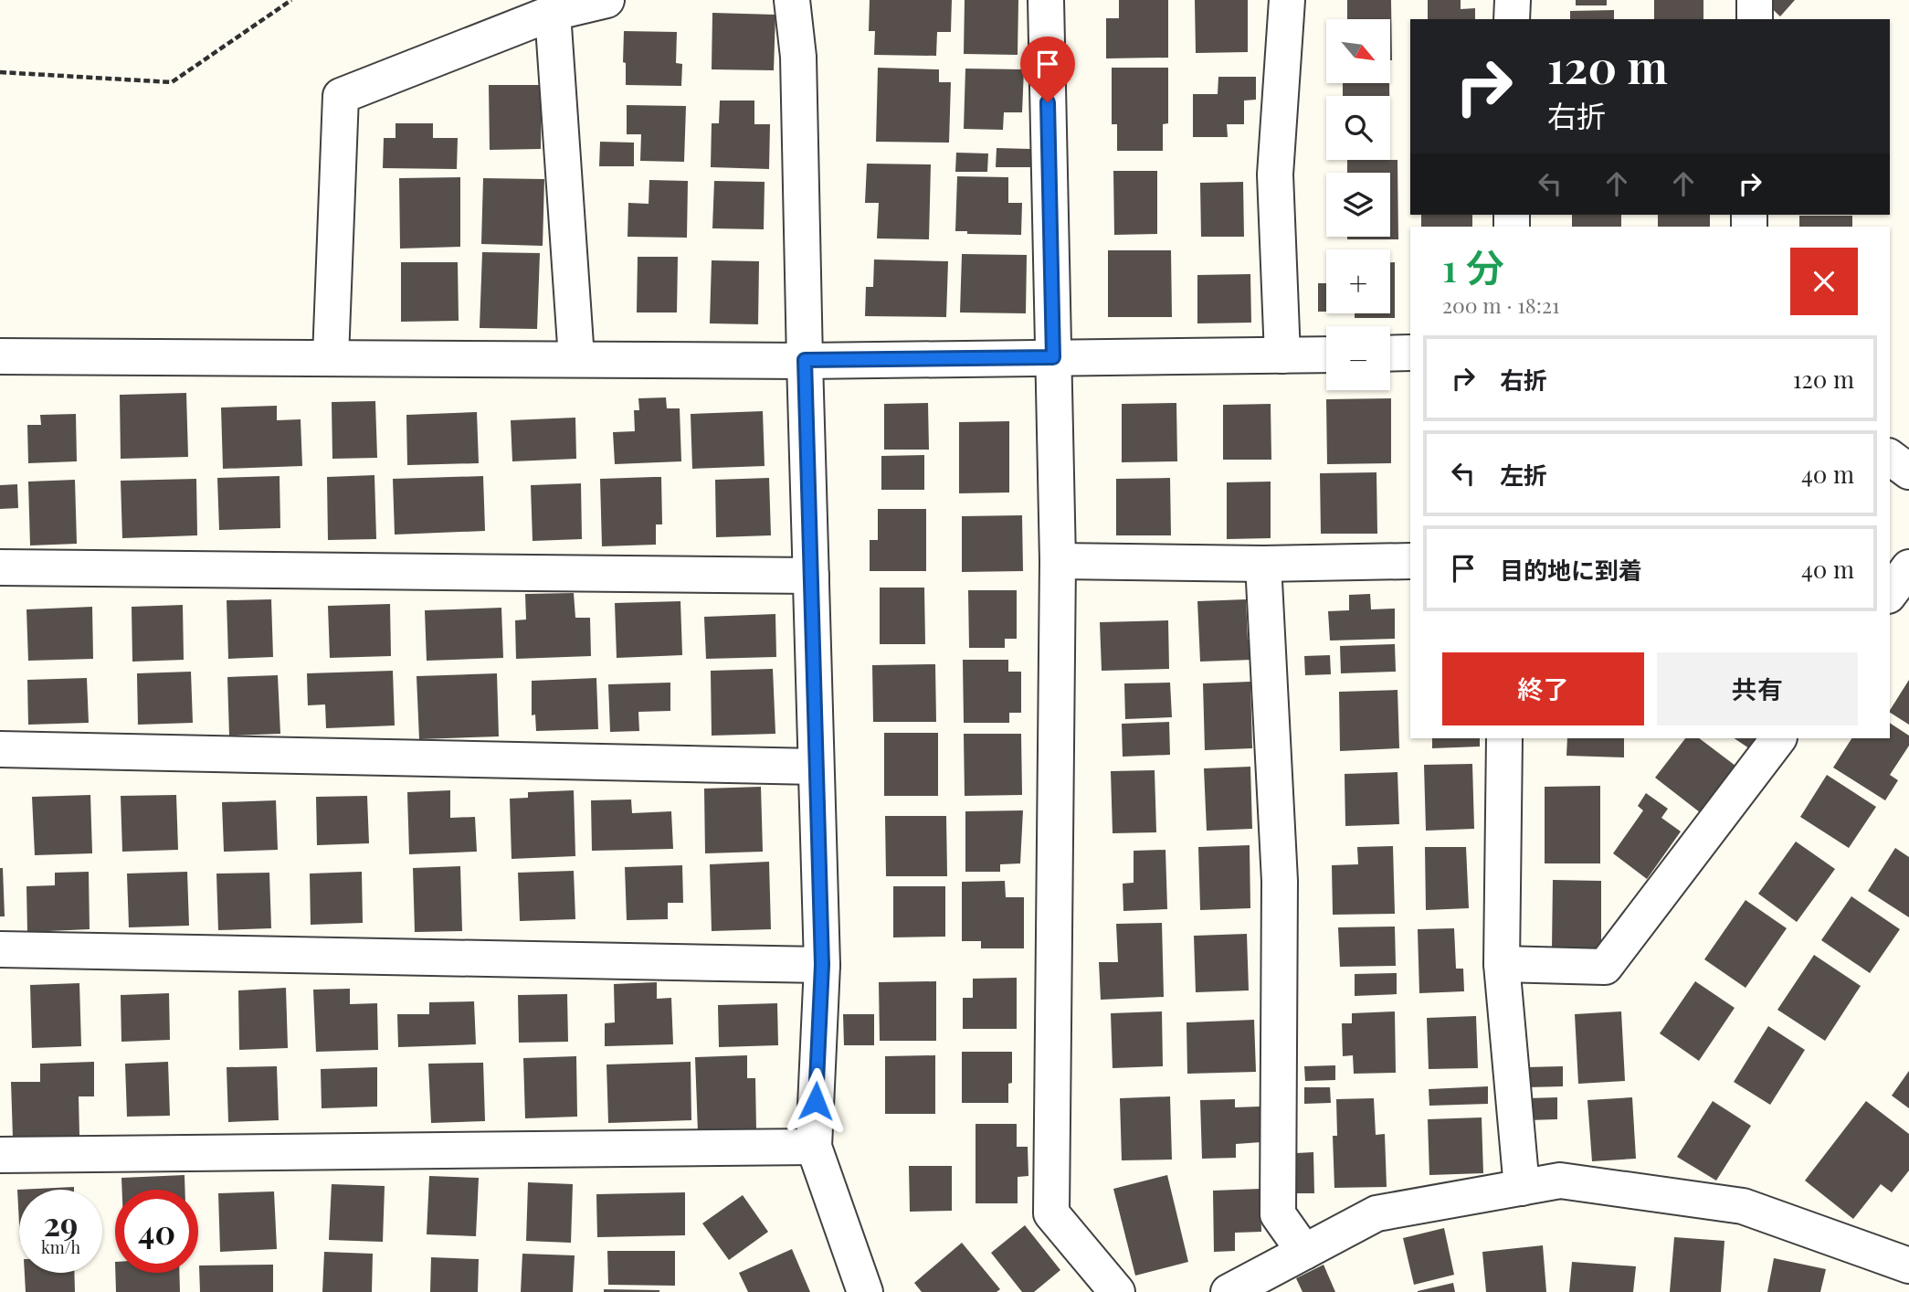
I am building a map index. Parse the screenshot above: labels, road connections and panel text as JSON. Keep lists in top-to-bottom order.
{
  "north": "bottom right",
  "page": {
    "map_buttons": ["+", "−"],
    "turn": ["120 m", "右折"],
    "heading": ["1 分", "200 m · 18:21"],
    "list": [
      {
        "name": "右折",
        "value": "120 m"
      },
      {
        "name": "左折",
        "value": "40 m"
      },
      {
        "name": "目的地に到着",
        "value": "40 m"
      }
    ],
    "buttons": ["終了", "共有"],
    "speed": "29 km/h",
    "limit": "40"
  }
}
